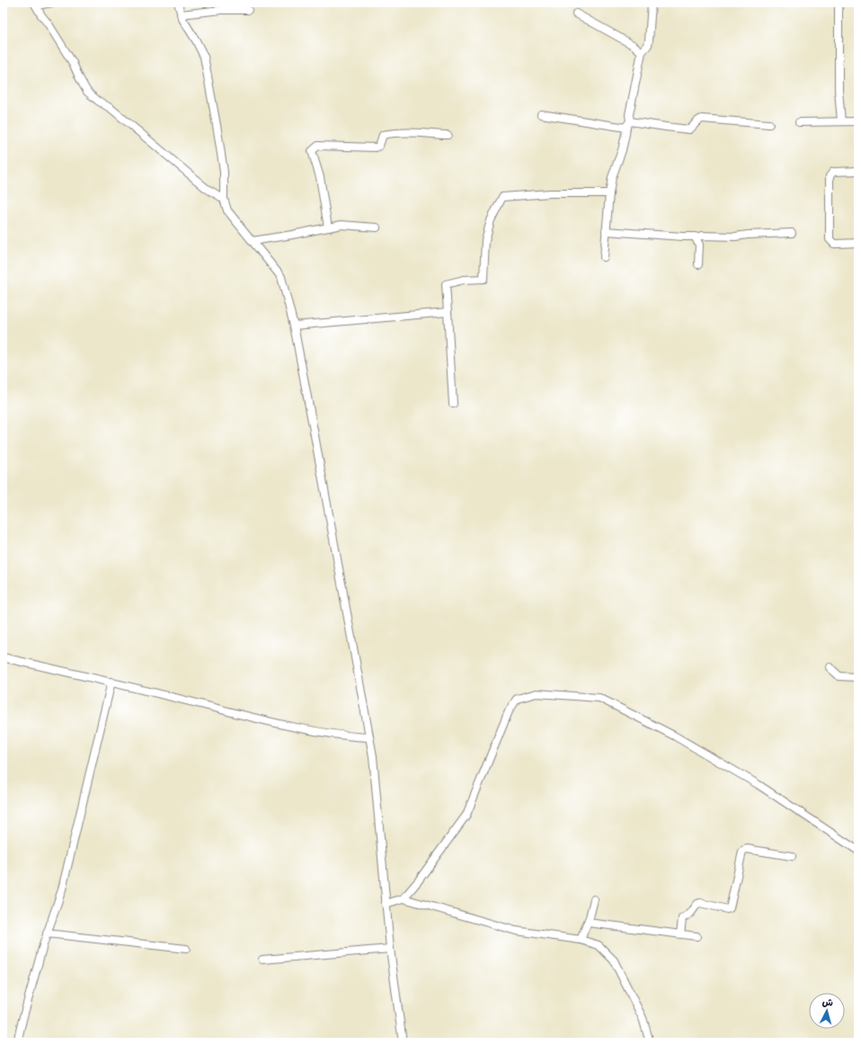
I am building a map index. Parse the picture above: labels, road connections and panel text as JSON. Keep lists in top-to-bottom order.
{
  "north": "top"
}
